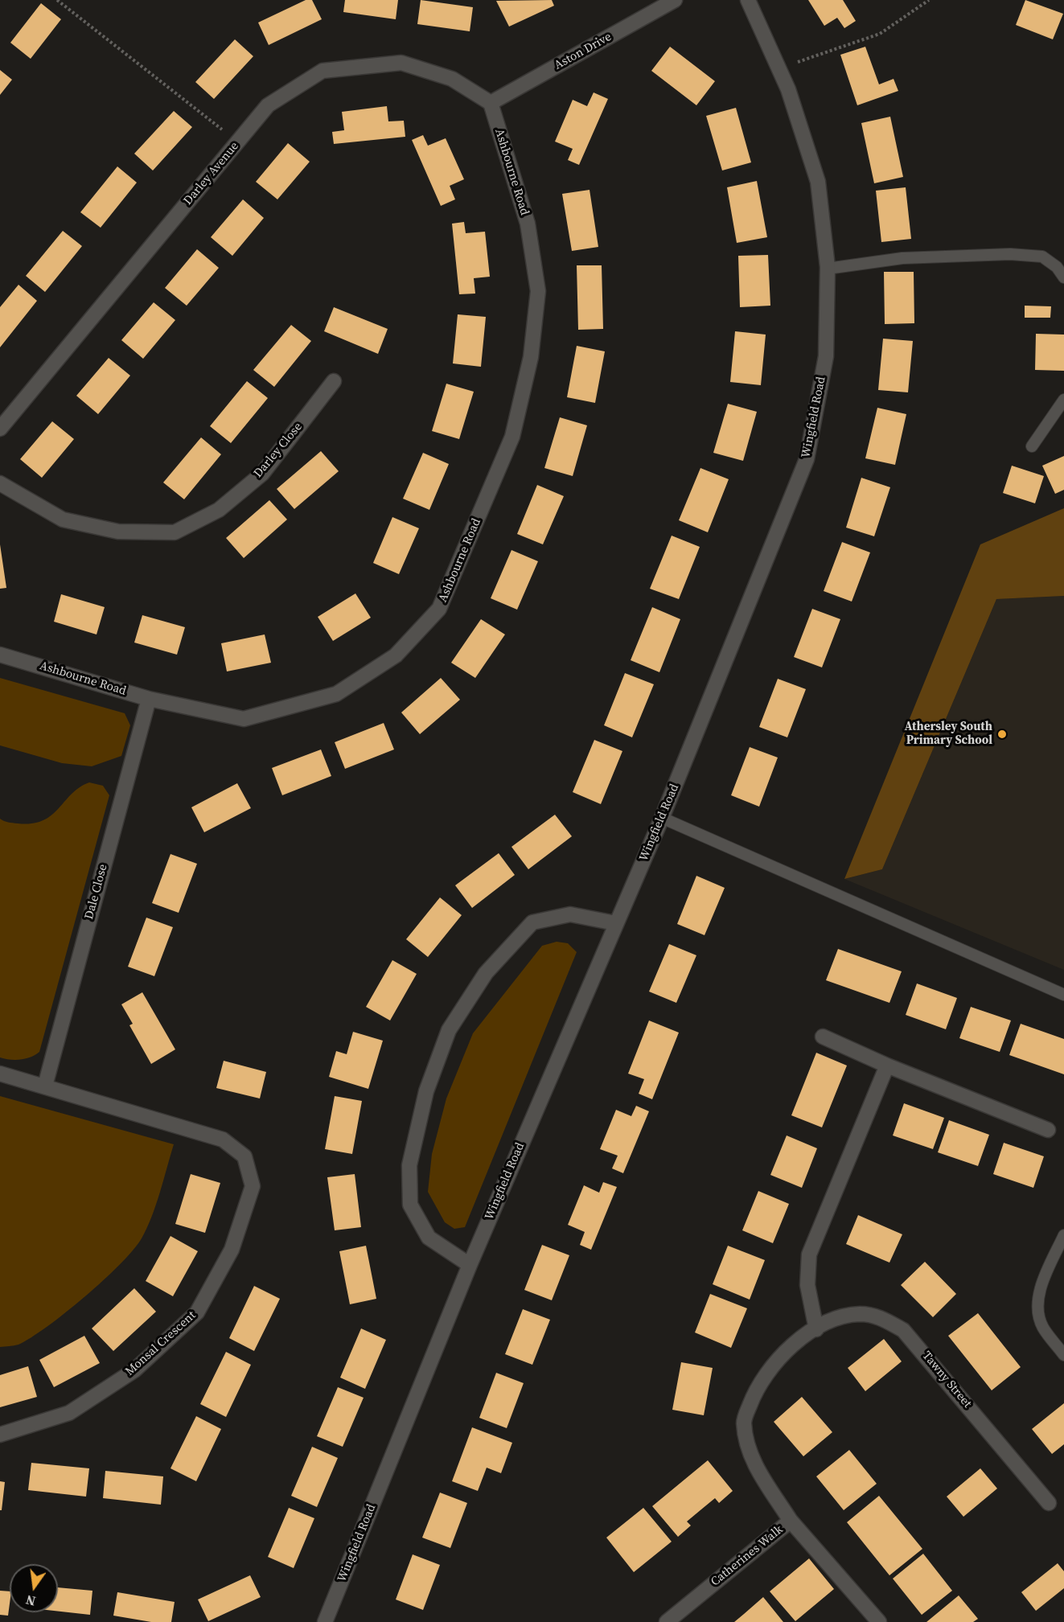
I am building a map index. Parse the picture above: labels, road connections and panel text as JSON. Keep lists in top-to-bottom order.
{
  "streets": {
    "street": [
      "Aston Drive",
      "Ashbourne Road",
      "Darley Avenue",
      "Wingfield Road",
      "Darley Close",
      "Dale Close",
      "Monsal Crescent",
      "Tawny Street",
      "Catherines Walk"
    ]
  },
  "crossings": [
    ["Aston Drive", "Ashbourne Road"],
    ["Aston Drive", "Darley Avenue"],
    ["Ashbourne Road", "Darley Avenue"],
    ["Ashbourne Road", "Dale Close"],
    ["Dale Close", "Monsal Crescent"],
    ["Tawny Street", "Catherines Walk"]
  ],
  "places": ["Athersley South Primary School"],
  "north": "bottom"
}
